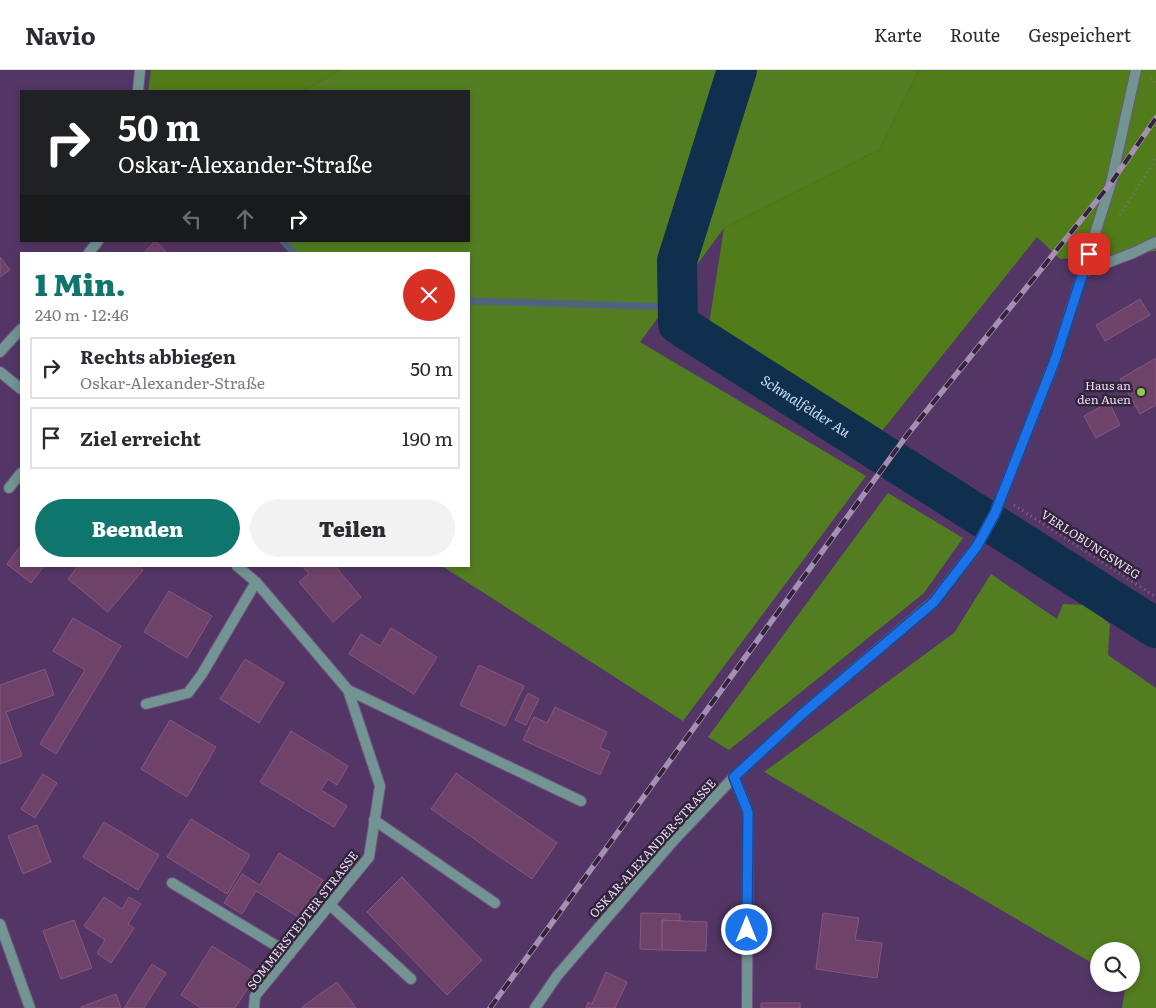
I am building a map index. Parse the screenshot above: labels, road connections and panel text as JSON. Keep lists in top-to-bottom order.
{
  "streets": {
    "street": ["OSKAR-ALEXANDER-STRASSE", "SOMMERSTEDTER STRASSE"],
    "path": ["VERLOBUNGSWEG"]
  },
  "water": ["Schmalfelder Au"],
  "places": ["Haus an den Auen"],
  "page": {
    "header": "Navio",
    "nav": ["Karte", "Route", "Gespeichert"],
    "turn": ["50 m", "Oskar-Alexander-Straße"],
    "heading": ["1 Min.", "240 m · 12:46"],
    "list": [
      {
        "name": "Rechts abbiegen",
        "note": "Oskar-Alexander-Straße",
        "value": "50 m"
      },
      {
        "name": "Ziel erreicht",
        "value": "190 m"
      }
    ],
    "buttons": ["Beenden", "Teilen"]
  }
}
